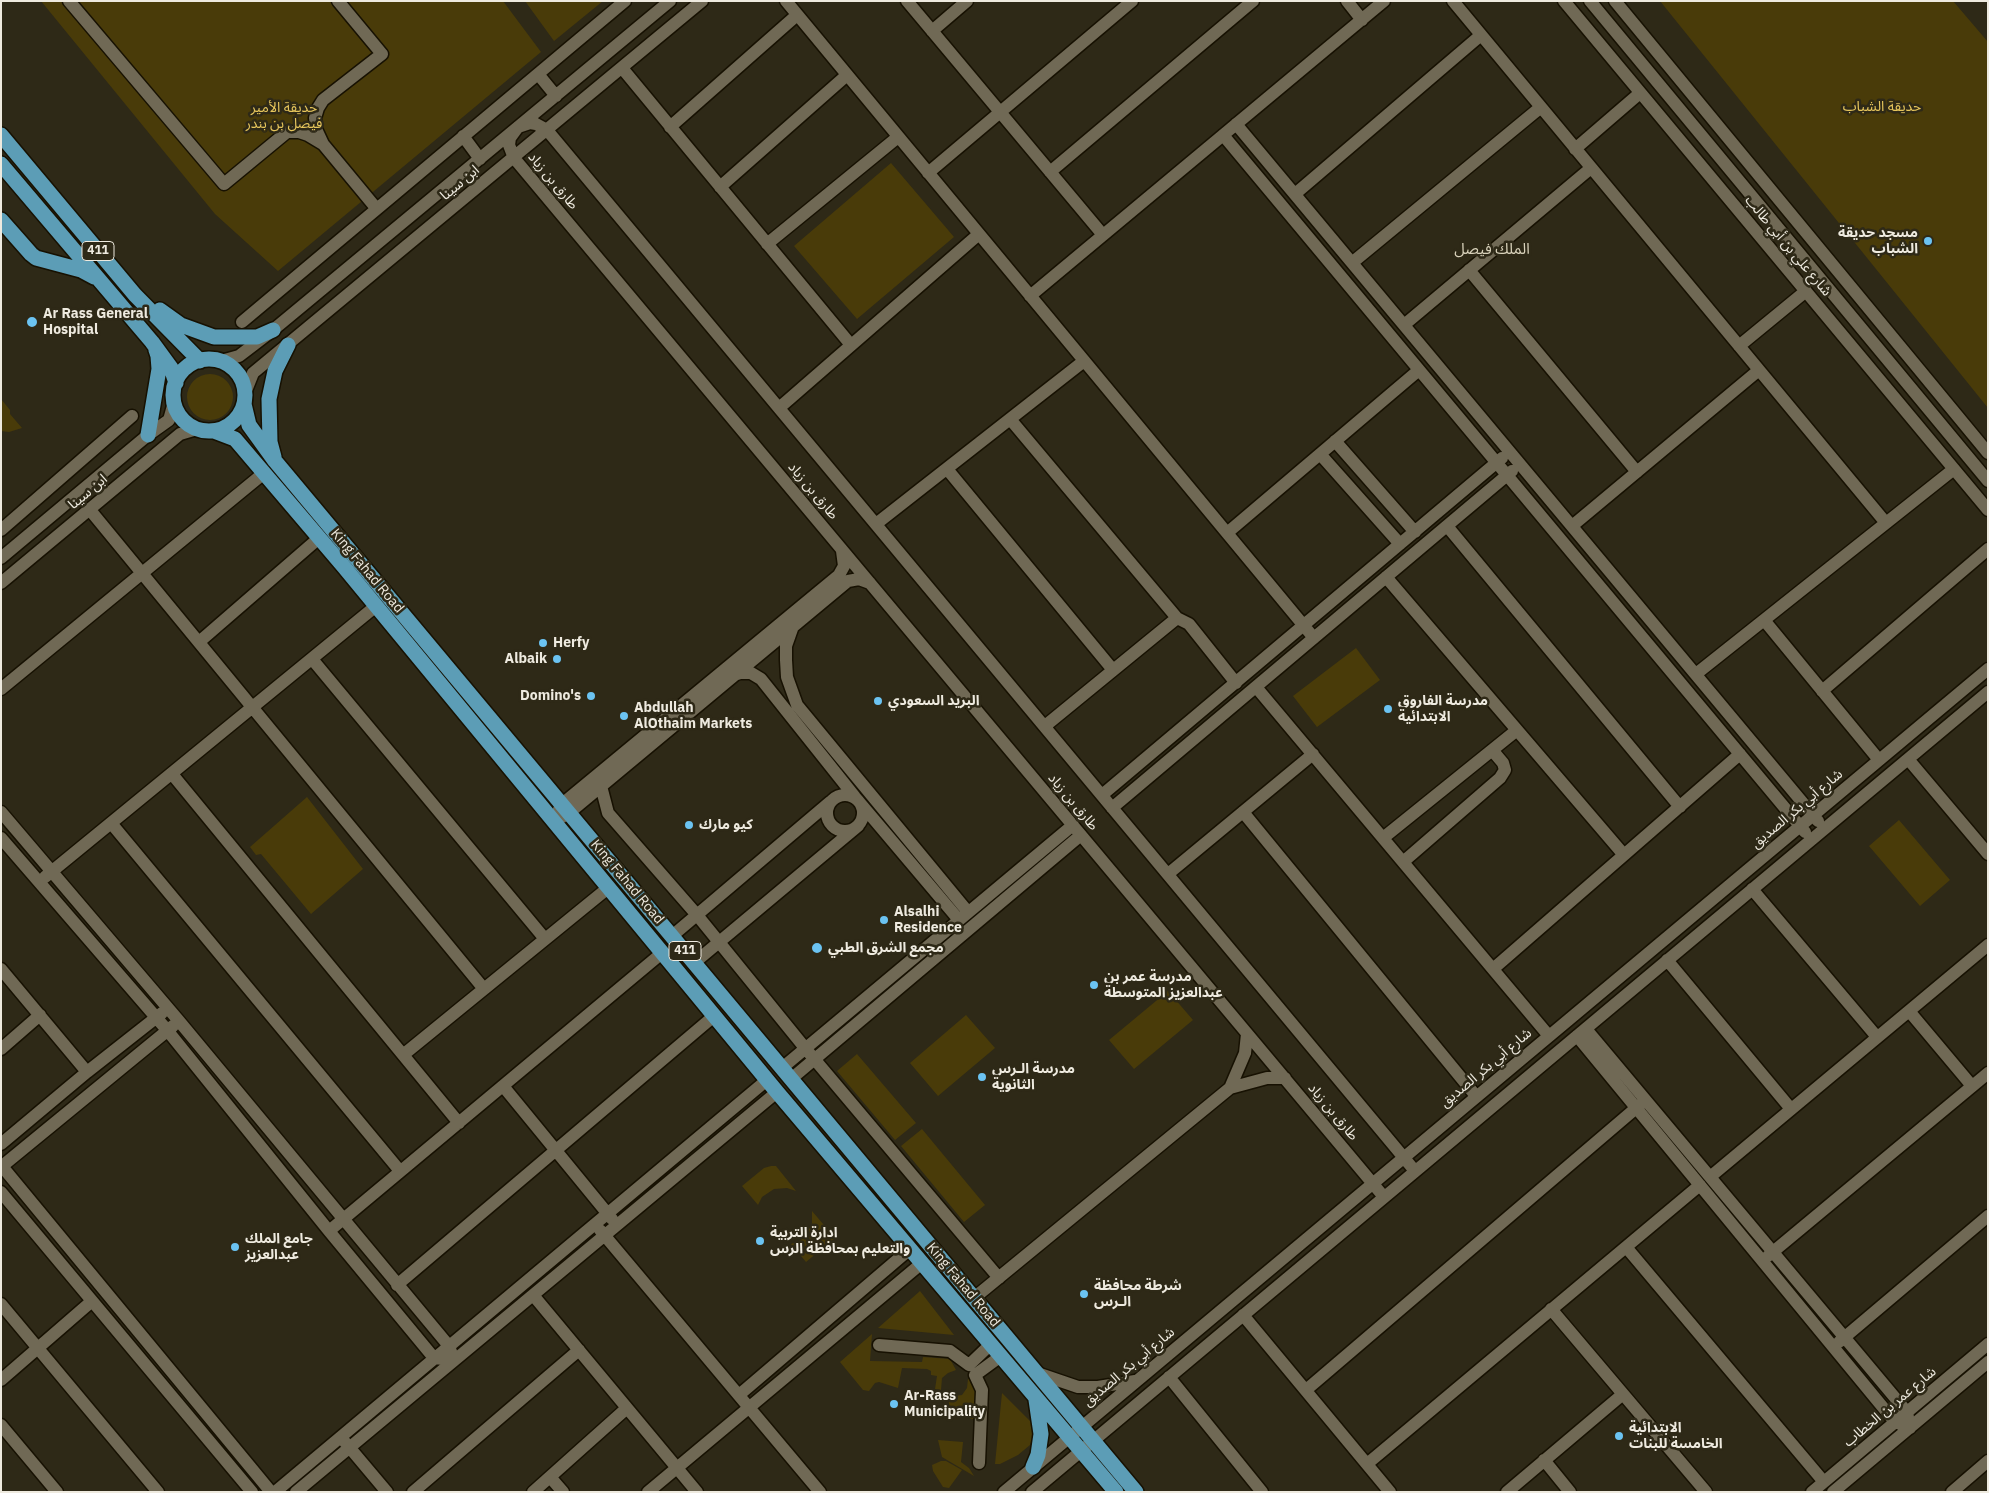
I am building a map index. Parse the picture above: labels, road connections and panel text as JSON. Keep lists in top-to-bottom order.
{
  "streets": {
    "main road": ["411", "King Fahad Road"],
    "street": [
      "طارق بن زياد",
      "ابن سينا",
      "شارع علي بن أبي طالب",
      "شارع أبي بكر الصديق",
      "شارع عمر بن الخطاب"
    ]
  },
  "crossings": [
    ["طارق بن زياد", "ابن سينا"],
    ["طارق بن زياد", "شارع أبي بكر الصديق"],
    ["ابن سينا", "411"],
    ["ابن سينا", "King Fahad Road"],
    ["411", "King Fahad Road"],
    ["King Fahad Road", "شارع أبي بكر الصديق"]
  ],
  "districts": ["الملك فيصل"],
  "parks": ["حديقة الشباب", "حديقة الأمير فيصل بن بندر"],
  "places": [
    "مسجد حديقة الشباب",
    "Ar Rass General Hospital",
    "Herfy",
    "Albaik",
    "Domino's",
    "البريد السعودي",
    "مدرسة الفاروق الابتدائية",
    "Abdullah AlOthaim Markets",
    "كيو مارك",
    "Alsalhi Residence",
    "مجمع الشرق الطبي",
    "مدرسة عمر بن عبدالعزيز المتوسطة",
    "مدرسة الـرس الثانوية",
    "ادارة التربية والتعليم بمحافظة الرس",
    "جامع الملك عبدالعزيز",
    "شرطة محافظة الـرس",
    "Ar-Rass Municipality",
    "الابتدائية الخامسة للبنات"
  ]
}
